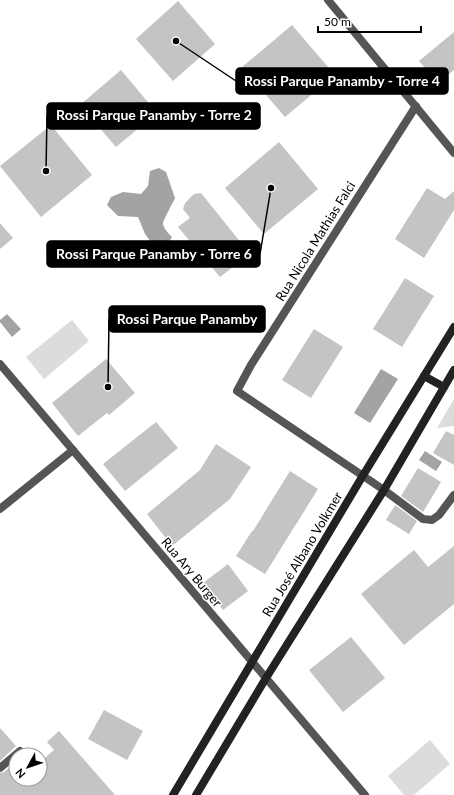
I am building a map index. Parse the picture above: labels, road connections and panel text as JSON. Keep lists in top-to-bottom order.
{
  "streets": {
    "street": ["Rua Nicola Mathias Falci", "Rua José Albano Volkmer", "Rua Ary Burger"]
  },
  "crossings": [
    ["Rua Nicola Mathias Falci", "Rua José Albano Volkmer"],
    ["Rua José Albano Volkmer", "Rua Ary Burger"]
  ],
  "places": [
    "Rossi Parque Panamby - Torre 4",
    "Rossi Parque Panamby - Torre 2",
    "Rossi Parque Panamby - Torre 6",
    "Rossi Parque Panamby"
  ],
  "scale_bar": "50 m",
  "north": "bottom left"
}
